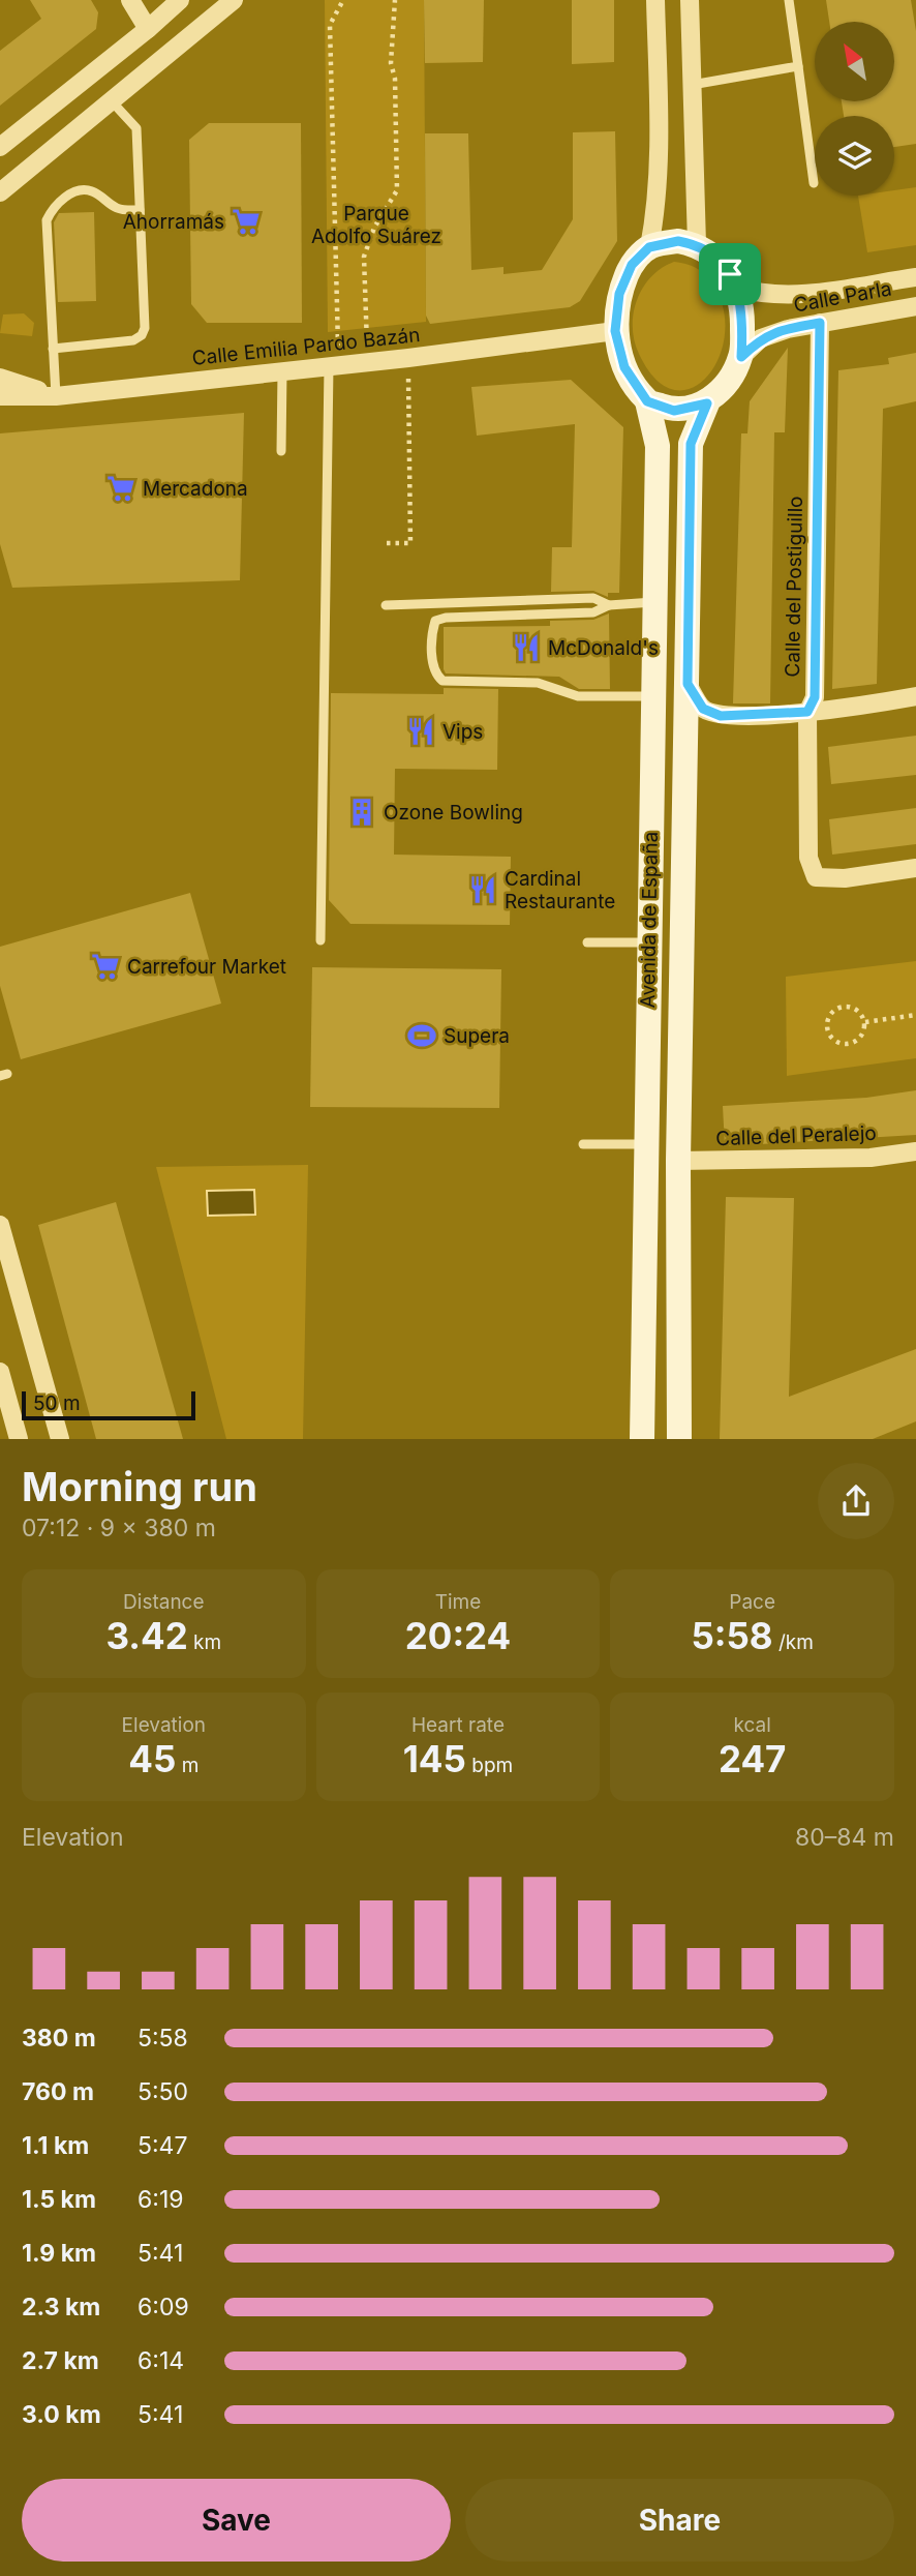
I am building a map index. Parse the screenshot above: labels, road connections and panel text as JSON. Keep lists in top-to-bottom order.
{
  "streets": {
    "street": [
      "Calle Parla",
      "Calle Emilia Pardo Bazán",
      "Calle del Postiguillo",
      "Avenida de España",
      "Calle del Peralejo"
    ]
  },
  "crossings": [
    ["Calle Parla", "Calle Emilia Pardo Bazán"],
    ["Calle Parla", "Calle del Postiguillo"],
    ["Calle Parla", "Avenida de España"],
    ["Calle Emilia Pardo Bazán", "Avenida de España"],
    ["Avenida de España", "Calle del Peralejo"]
  ],
  "parks": ["Parque Adolfo Suárez"],
  "places": {
    "supermarket": ["Ahorramás", "Mercadona", "Carrefour Market"],
    "restaurant": ["McDonald's", "Vips", "Cardinal Restaurante"],
    "building": ["Ozone Bowling"],
    "sports": ["Supera"]
  },
  "scale_bar": "50 m",
  "north": "top left",
  "page": {
    "scale": "50 m",
    "heading": ["Morning run", "07:12 · 9 × 380 m"],
    "stats": [
      ["Distance", "3.42 km"],
      ["Time", "20:24"],
      ["Pace", "5:58 /km"],
      ["Elevation", "45 m"],
      ["Heart rate", "145 bpm"],
      ["kcal", "247"]
    ],
    "chart": ["Elevation", "80–84 m"],
    "list": [
      {
        "name": "380 m",
        "note": "5:58"
      },
      {
        "name": "760 m",
        "note": "5:50"
      },
      {
        "name": "1.1 km",
        "note": "5:47"
      },
      {
        "name": "1.5 km",
        "note": "6:19"
      },
      {
        "name": "1.9 km",
        "note": "5:41"
      },
      {
        "name": "2.3 km",
        "note": "6:09"
      },
      {
        "name": "2.7 km",
        "note": "6:14"
      },
      {
        "name": "3.0 km",
        "note": "5:41"
      }
    ],
    "buttons": ["Save", "Share"]
  }
}
